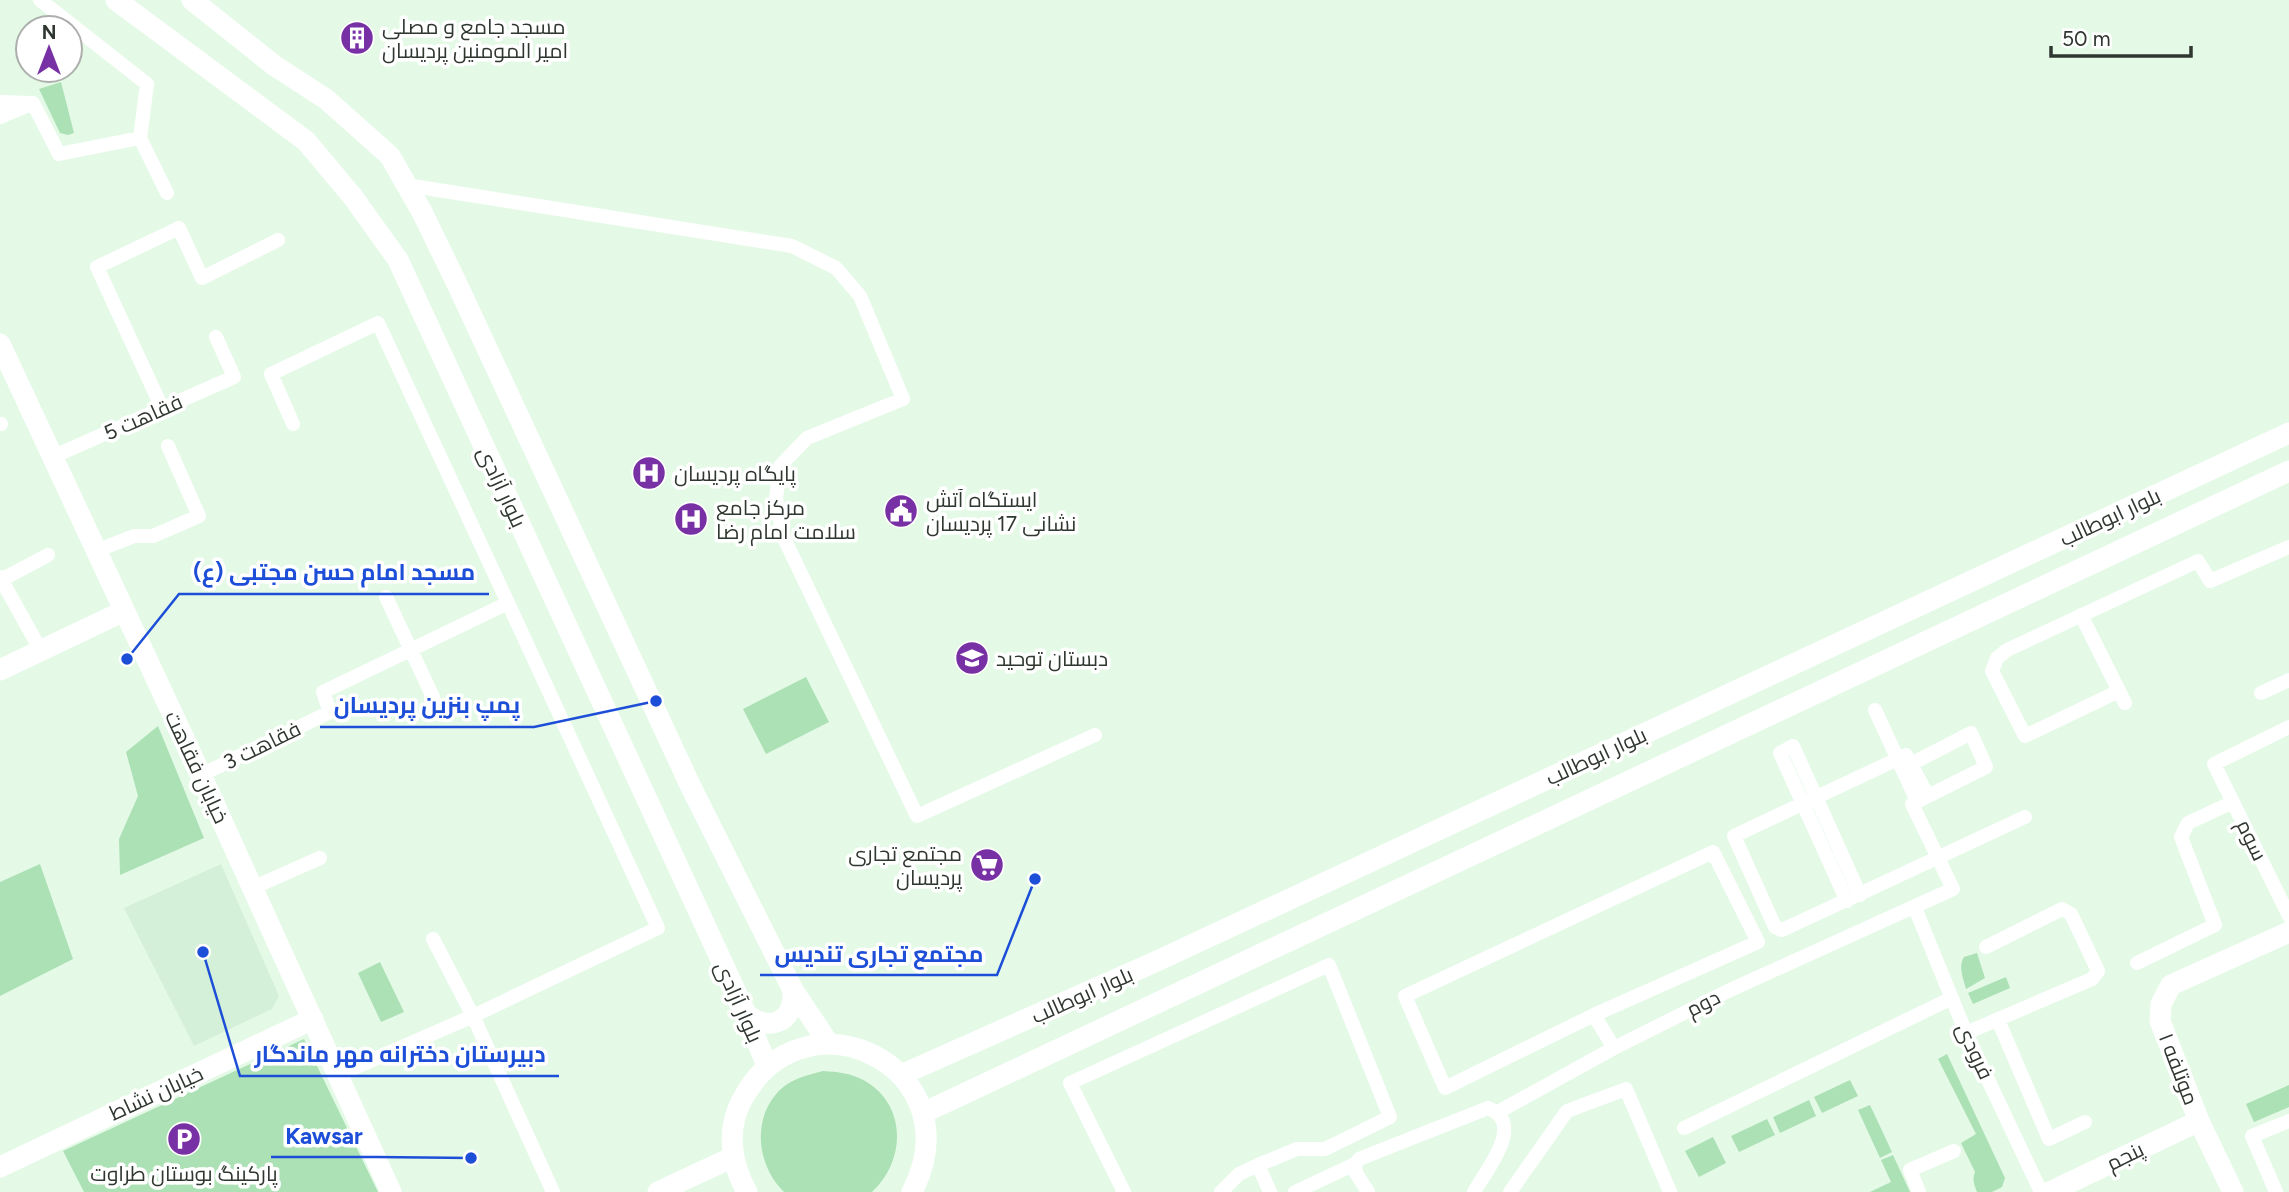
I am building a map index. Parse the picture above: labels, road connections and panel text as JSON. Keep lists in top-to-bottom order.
{
  "streets": {
    "main road": [
      "بلوار آزادی",
      "بلوار ابوطالب",
      "خیابان فقاهت",
      "موتلفه ۱",
      "خیابان نشاط",
      "پنجم"
    ],
    "street": [
      "فقاهت 5",
      "فقاهت 3",
      "سوم",
      "دوم",
      "فرودی"
    ]
  },
  "crossings": [
    ["فقاهت 5", "خیابان فقاهت"],
    ["فقاهت 3", "خیابان فقاهت"],
    ["خیابان فقاهت", "خیابان نشاط"],
    ["دوم", "فرودی"],
    ["موتلفه ۱", "پنجم"]
  ],
  "places": {
    "building": ["مسجد جامع و مصلی امیر المومنین پردیسان"],
    "hospital": ["پایگاه پردیسان", "مرکز جامع سلامت امام رضا"],
    "public building": ["ایستگاه آتش نشانی 17 پردیسان"],
    "school or university": ["دبستان توحید"],
    "other": [
      "مسجد امام حسن مجتبی (ع)",
      "پمپ بنزین پردیسان",
      "مجتمع تجاری تندیس",
      "دبیرستان دخترانه مهر ماندگار",
      "Kawsar"
    ],
    "supermarket": ["مجتمع تجاری پردیسان"],
    "parking": ["پارکینگ بوستان طراوت"]
  },
  "scale_bar": "50 m",
  "north": "top"
}
